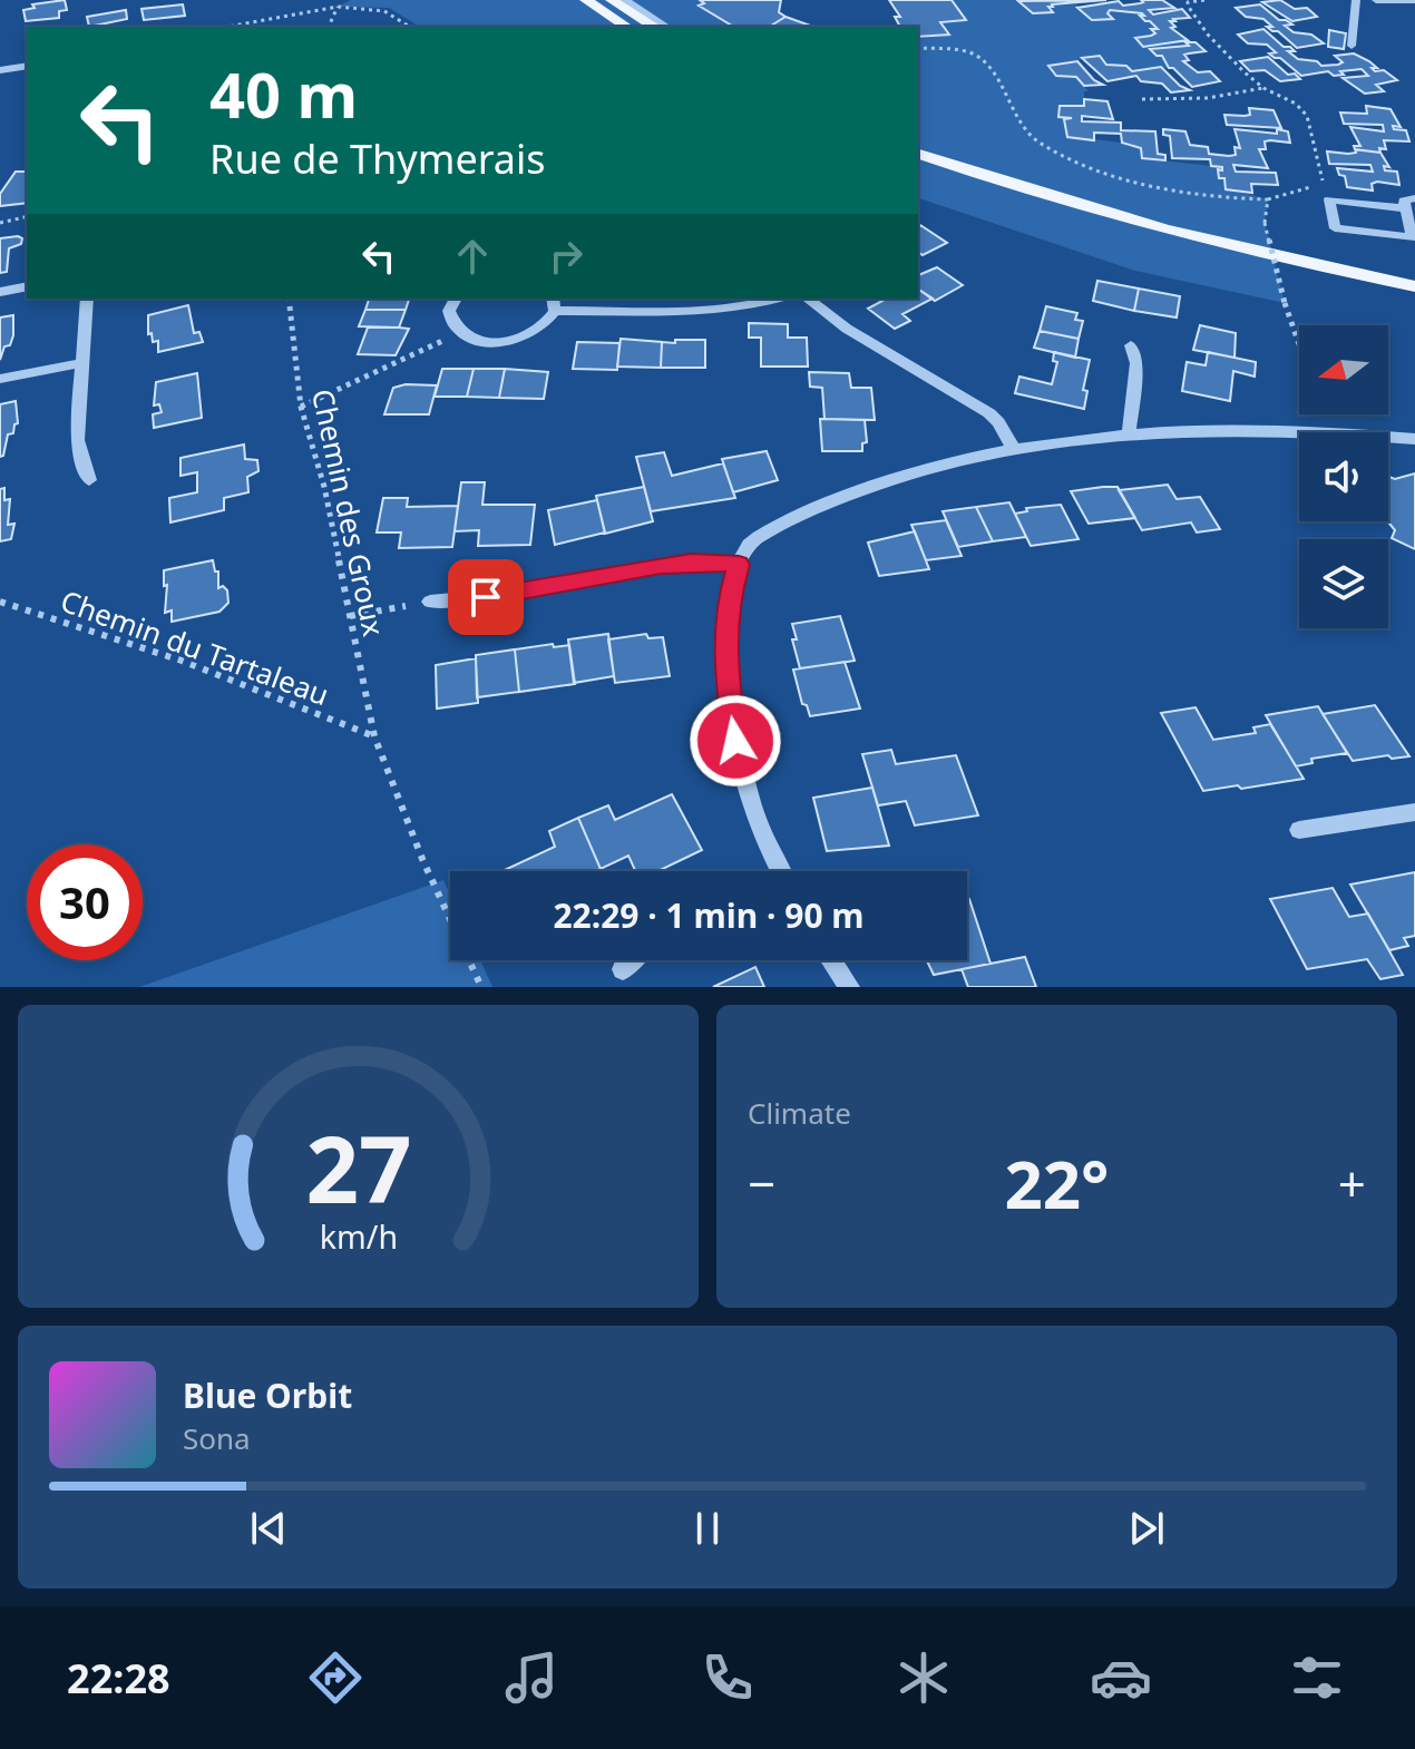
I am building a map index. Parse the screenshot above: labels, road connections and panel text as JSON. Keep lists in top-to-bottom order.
{
  "streets": {
    "path": ["Chemin des Groux", "Chemin du Tartaleau"]
  },
  "crossings": [
    ["Chemin des Groux", "Chemin du Tartaleau"]
  ],
  "north": "left",
  "page": {
    "turn": ["40 m", "Rue de Thymerais"],
    "limit": "30",
    "trip": "22:29 · 1 min · 90 m",
    "tile": "Climate",
    "heat": ["−", "22°", "+"],
    "song": ["Blue Orbit", "Sona"],
    "tabs": "22:28",
    "gauge": ["27", "km/h"]
  }
}
